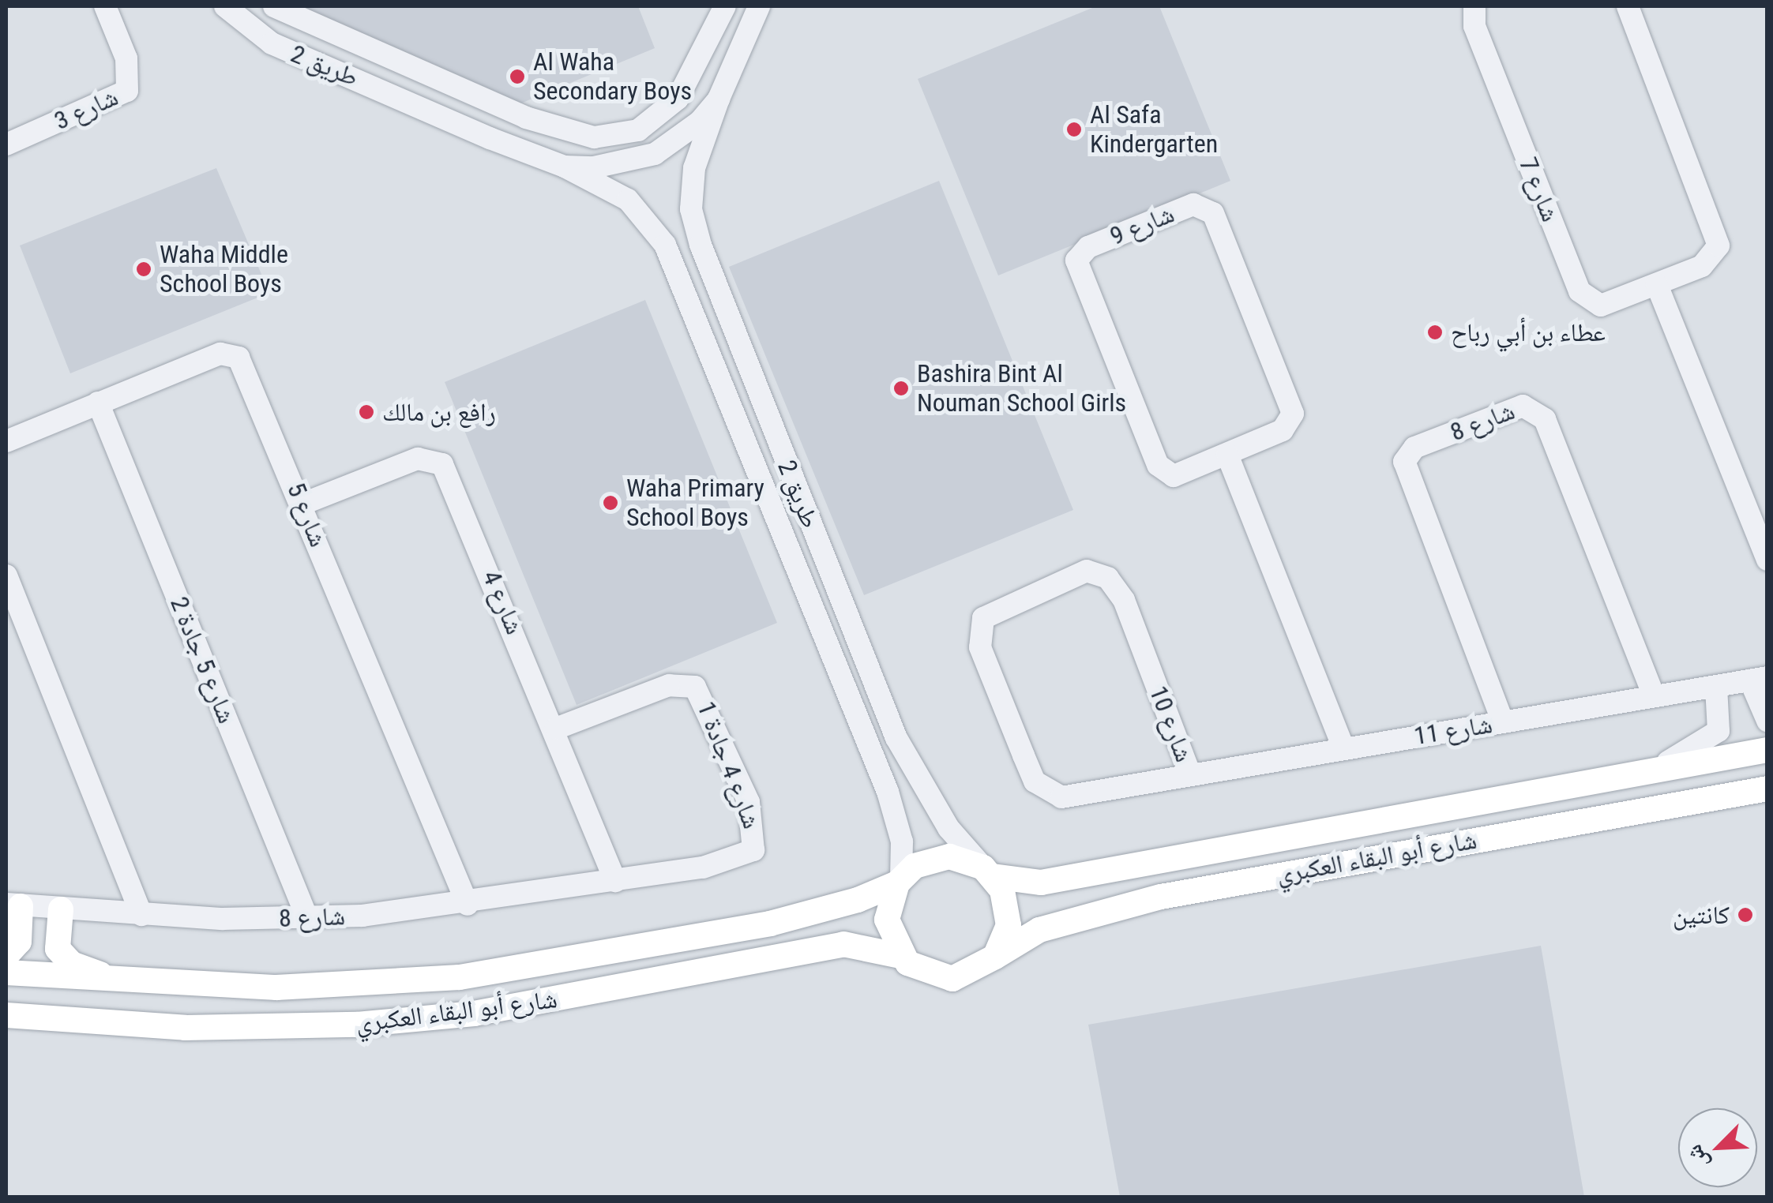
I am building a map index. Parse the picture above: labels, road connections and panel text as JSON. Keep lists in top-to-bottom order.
{
  "streets": {
    "main road": ["شارع أبو البقاء العكبري"],
    "street": [
      "طريق 2",
      "شارع 3",
      "شارع 7",
      "شارع 9",
      "شارع 8",
      "شارع 5",
      "شارع 4",
      "شارع 5 جادة 2",
      "شارع 10",
      "شارع 11",
      "شارع 4 جادة 1"
    ]
  },
  "crossings": [
    ["طريق 2", "شارع أبو البقاء العكبري"],
    ["شارع 8", "شارع 5"],
    ["شارع 8", "شارع 4"],
    ["شارع 8", "شارع 5 جادة 2"],
    ["شارع 8", "شارع 11"],
    ["شارع 8", "شارع 4 جادة 1"],
    ["شارع 5", "شارع 4"],
    ["شارع 5", "شارع 5 جادة 2"],
    ["شارع 4", "شارع 4 جادة 1"],
    ["شارع 10", "شارع 11"]
  ],
  "places": [
    "Al Waha Secondary Boys",
    "Al Safa Kindergarten",
    "Waha Middle School Boys",
    "عطاء بن أبي رباح",
    "Bashira Bint Al Nouman School Girls",
    "رافع بن مالك",
    "Waha Primary School Boys",
    "كانتين"
  ],
  "north": "bottom left"
}
